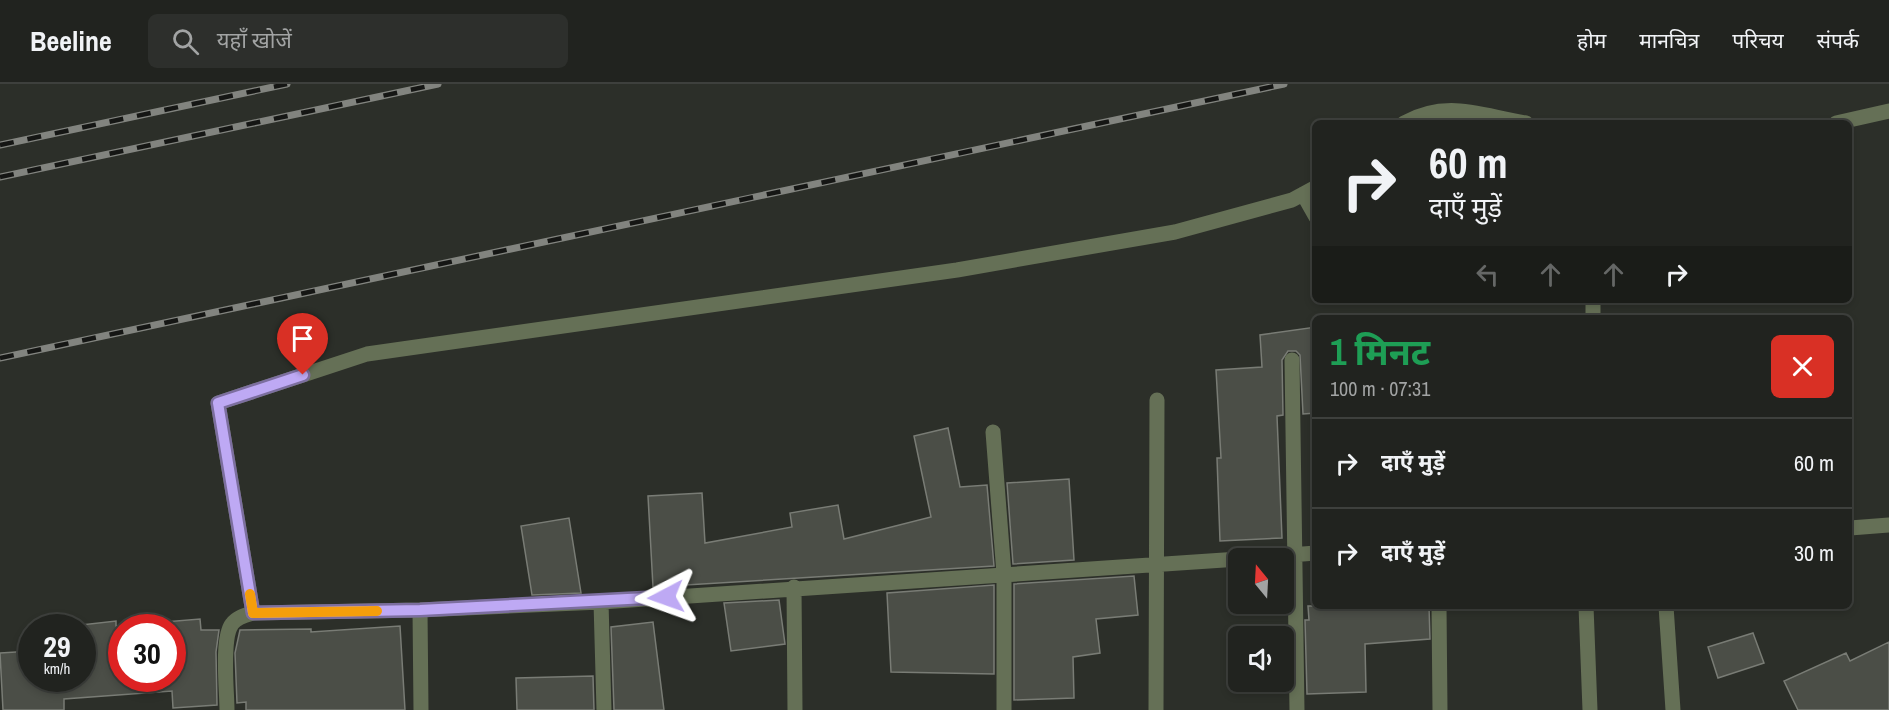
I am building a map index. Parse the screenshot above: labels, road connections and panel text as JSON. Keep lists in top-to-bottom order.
{
  "north": "top",
  "page": {
    "header": "Beeline",
    "search": "यहाँ खोजें",
    "nav": [
      "होम",
      "मानचित्र",
      "परिचय",
      "संपर्क"
    ],
    "turn": ["60 m", "दाएँ मुड़ें"],
    "heading": ["1 मिनट", "100 m · 07:31"],
    "list": [
      {
        "name": "दाएँ मुड़ें",
        "value": "60 m"
      },
      {
        "name": "दाएँ मुड़ें",
        "value": "30 m"
      }
    ],
    "speed": "29 km/h",
    "limit": "30"
  }
}
